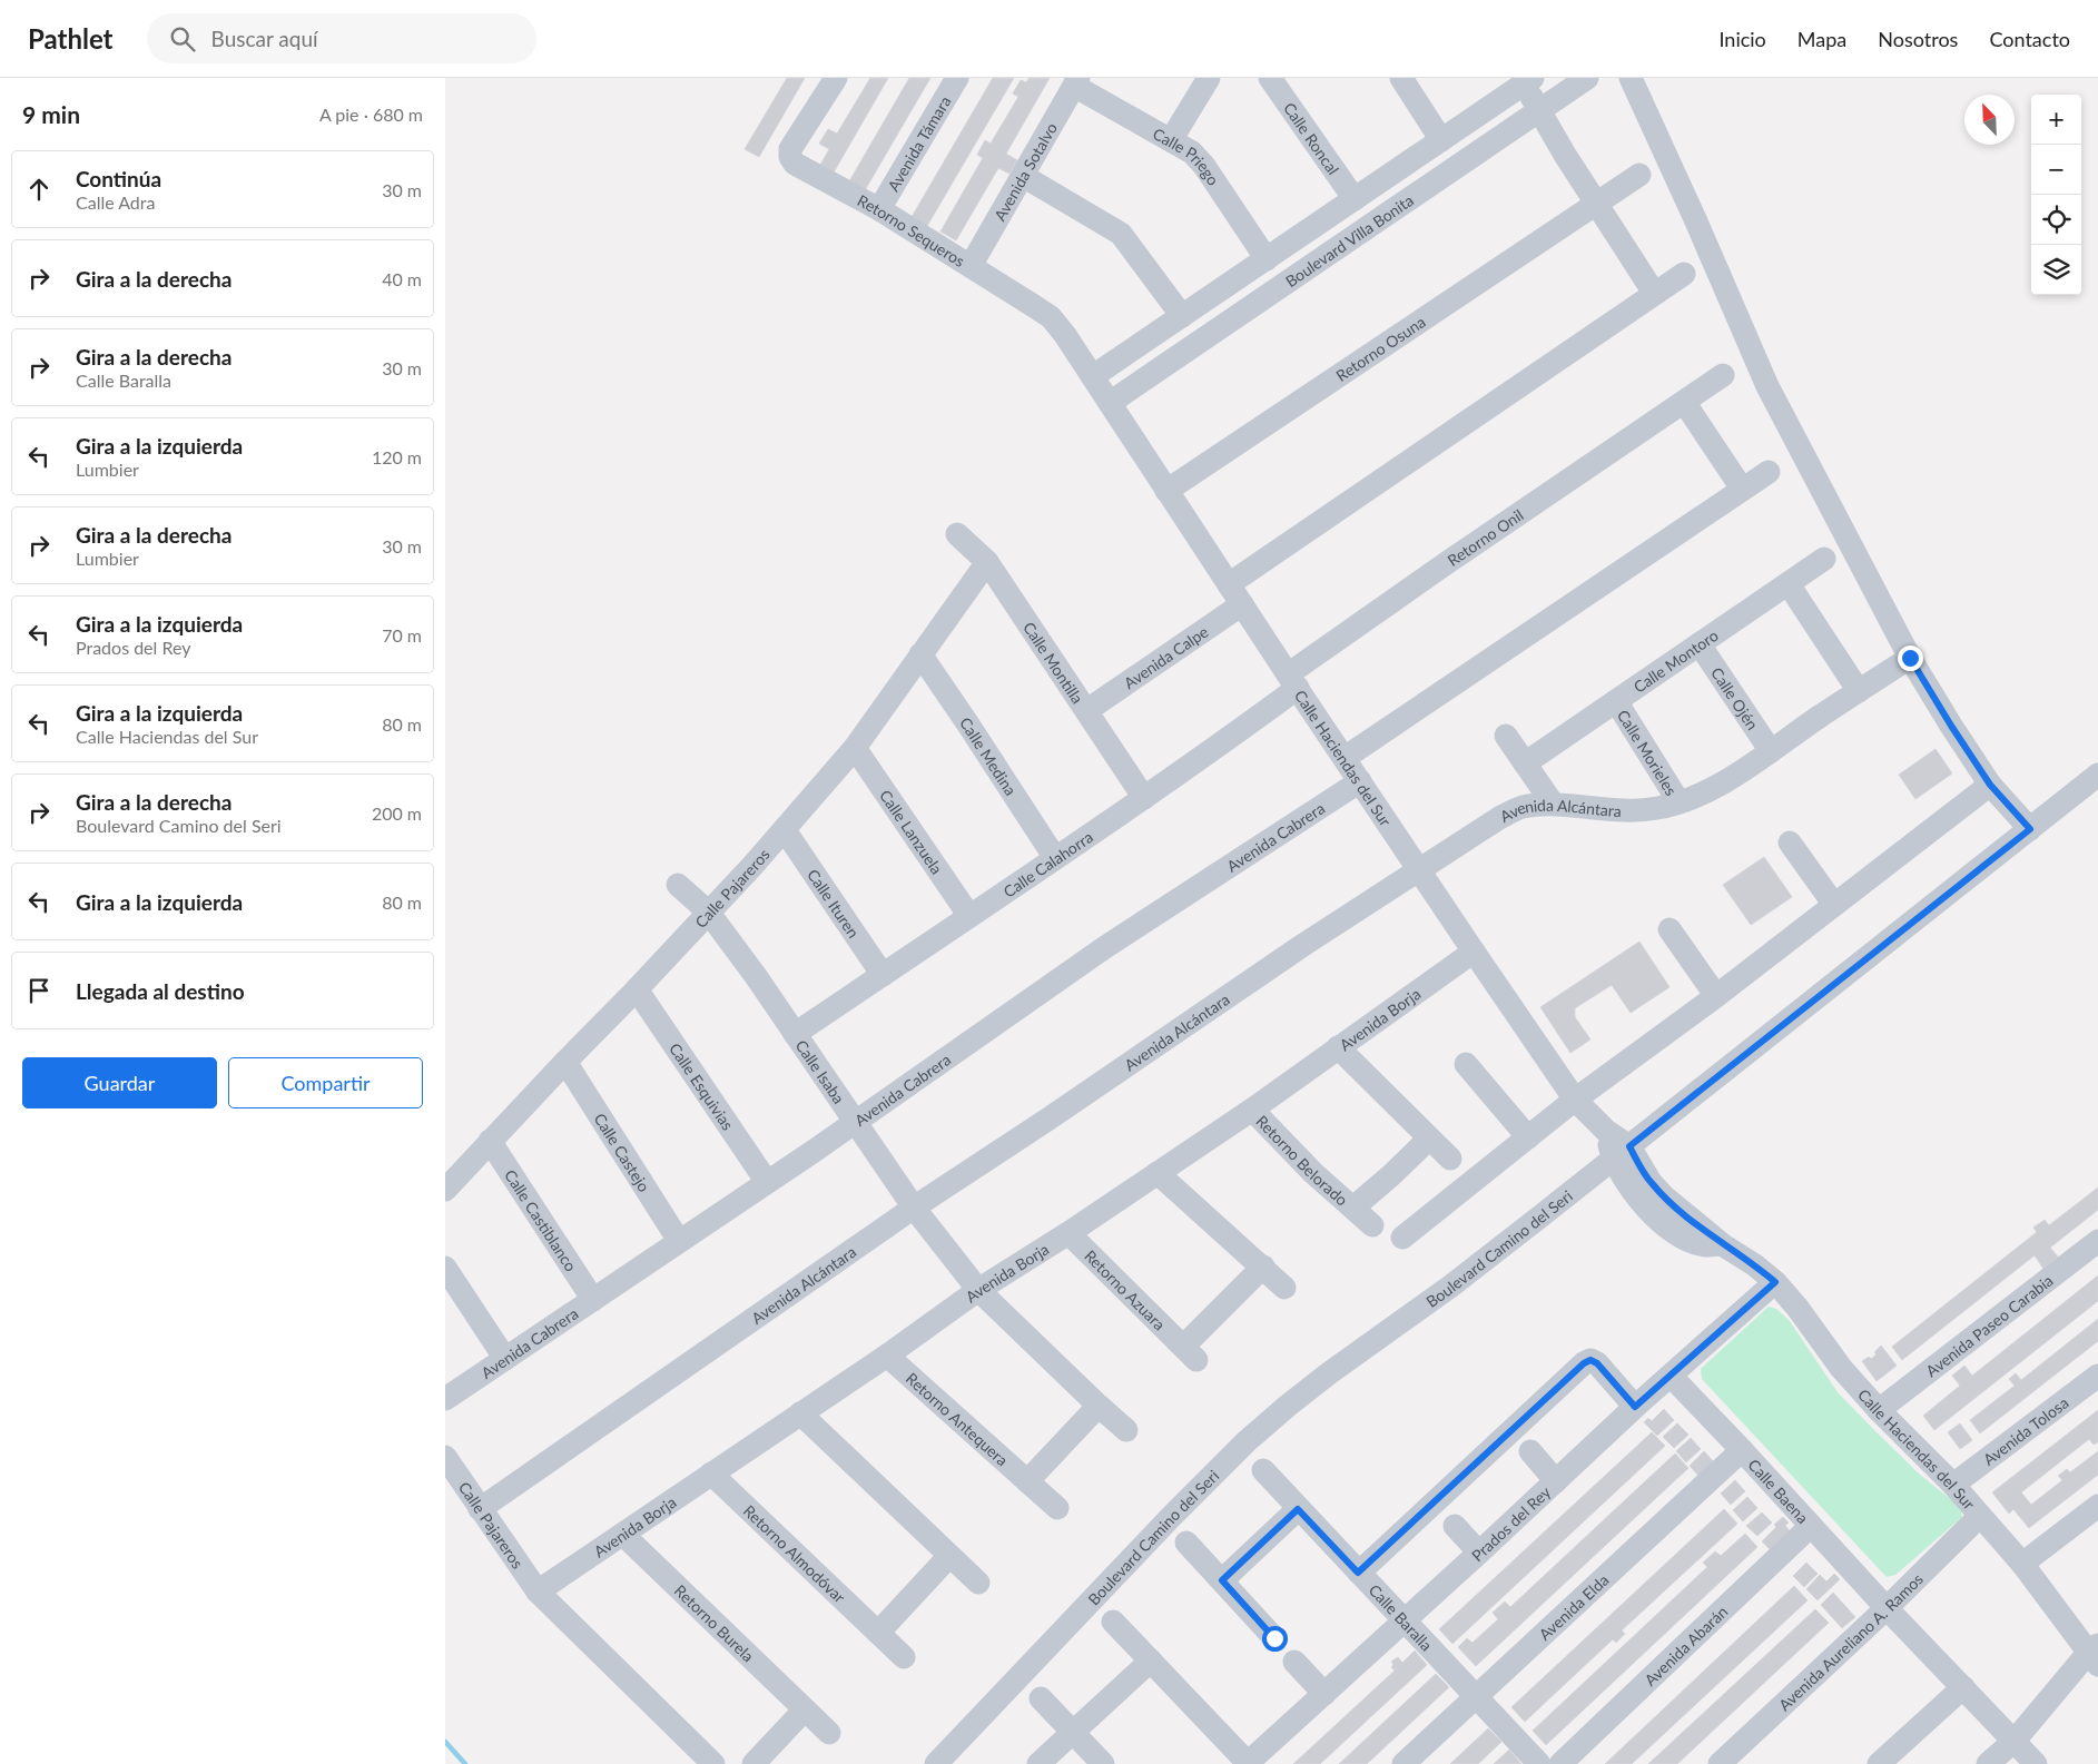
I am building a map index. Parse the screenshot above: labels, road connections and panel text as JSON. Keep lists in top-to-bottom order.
{
  "streets": {
    "street": [
      "Calle Roncal",
      "Avenida Támara",
      "Calle Priego",
      "Avenida Sotalvo",
      "Retorno Sequeros",
      "Boulevard Villa Bonita",
      "Retorno Osuna",
      "Retorno Onil",
      "Avenida Calpe",
      "Calle Montoro",
      "Calle Montilla",
      "Calle Ojén",
      "Calle Morieles",
      "Calle Medina",
      "Calle Haciendas del Sur",
      "Avenida Alcántara",
      "Calle Lanzuela",
      "Avenida Cabrera",
      "Calle Calahorra",
      "Calle Pajareros",
      "Calle Ituren",
      "Avenida Borja",
      "Calle Isaba",
      "Calle Esquivias",
      "Calle Castejo",
      "Retorno Belorado",
      "Calle Castiblanco",
      "Boulevard Camino del Seri",
      "Retorno Azuara",
      "Avenida Paseo Carabia",
      "Retorno Antequera",
      "Avenida Tolosa",
      "Calle Baena",
      "Prados del Rey",
      "Retorno Almodóvar",
      "Avenida Elda",
      "Calle Baralla",
      "Retorno Burela",
      "Avenida Aureliano A. Ramos",
      "Avenida Abarán"
    ]
  },
  "crossings": [
    ["Calle Roncal", "Boulevard Villa Bonita"],
    ["Avenida Támara", "Retorno Sequeros"],
    ["Calle Priego", "Avenida Sotalvo"],
    ["Calle Priego", "Boulevard Villa Bonita"],
    ["Avenida Sotalvo", "Retorno Sequeros"],
    ["Retorno Sequeros", "Boulevard Villa Bonita"],
    ["Retorno Sequeros", "Calle Haciendas del Sur"],
    ["Boulevard Villa Bonita", "Calle Haciendas del Sur"],
    ["Retorno Osuna", "Calle Haciendas del Sur"],
    ["Retorno Onil", "Calle Haciendas del Sur"],
    ["Retorno Onil", "Calle Calahorra"],
    ["Avenida Calpe", "Calle Montilla"],
    ["Avenida Calpe", "Calle Haciendas del Sur"],
    ["Calle Montoro", "Calle Ojén"],
    ["Calle Montoro", "Calle Morieles"],
    ["Calle Montilla", "Calle Calahorra"],
    ["Calle Montilla", "Calle Pajareros"],
    ["Calle Ojén", "Avenida Alcántara"],
    ["Calle Morieles", "Avenida Alcántara"],
    ["Calle Medina", "Calle Calahorra"],
    ["Calle Medina", "Calle Pajareros"],
    ["Calle Haciendas del Sur", "Avenida Alcántara"],
    ["Calle Haciendas del Sur", "Avenida Cabrera"],
    ["Calle Haciendas del Sur", "Calle Calahorra"],
    ["Calle Haciendas del Sur", "Avenida Borja"],
    ["Calle Haciendas del Sur", "Boulevard Camino del Seri"],
    ["Calle Haciendas del Sur", "Avenida Paseo Carabia"],
    ["Calle Haciendas del Sur", "Avenida Tolosa"],
    ["Calle Haciendas del Sur", "Prados del Rey"],
    ["Calle Haciendas del Sur", "Avenida Aureliano A. Ramos"],
    ["Avenida Alcántara", "Calle Pajareros"],
    ["Avenida Alcántara", "Calle Isaba"],
    ["Calle Lanzuela", "Calle Calahorra"],
    ["Calle Lanzuela", "Calle Pajareros"],
    ["Avenida Cabrera", "Calle Isaba"],
    ["Avenida Cabrera", "Calle Esquivias"],
    ["Avenida Cabrera", "Calle Castejo"],
    ["Avenida Cabrera", "Calle Castiblanco"],
    ["Calle Calahorra", "Calle Ituren"],
    ["Calle Calahorra", "Calle Isaba"],
    ["Calle Pajareros", "Calle Ituren"],
    ["Calle Pajareros", "Avenida Borja"],
    ["Calle Pajareros", "Calle Isaba"],
    ["Calle Pajareros", "Calle Esquivias"],
    ["Calle Pajareros", "Calle Castejo"],
    ["Calle Pajareros", "Calle Castiblanco"],
    ["Avenida Borja", "Calle Isaba"],
    ["Avenida Borja", "Retorno Belorado"],
    ["Avenida Borja", "Retorno Azuara"],
    ["Avenida Borja", "Retorno Antequera"],
    ["Avenida Borja", "Retorno Almodóvar"],
    ["Avenida Borja", "Retorno Burela"],
    ["Calle Baena", "Prados del Rey"],
    ["Calle Baena", "Avenida Elda"],
    ["Calle Baena", "Avenida Aureliano A. Ramos"],
    ["Calle Baena", "Avenida Abarán"],
    ["Prados del Rey", "Calle Baralla"],
    ["Avenida Elda", "Calle Baralla"]
  ],
  "north": "top left",
  "page": {
    "header": "Pathlet",
    "search": "Buscar aquí",
    "nav": [
      "Inicio",
      "Mapa",
      "Nosotros",
      "Contacto"
    ],
    "heading": ["9 min", "A pie · 680 m"],
    "map_buttons": ["+", "−"],
    "list": [
      ["Continúa", "Calle Adra", "30 m"],
      ["Gira a la derecha", "40 m"],
      ["Gira a la derecha", "Calle Baralla", "30 m"],
      ["Gira a la izquierda", "Lumbier", "120 m"],
      ["Gira a la derecha", "Lumbier", "30 m"],
      ["Gira a la izquierda", "Prados del Rey", "70 m"],
      ["Gira a la izquierda", "Calle Haciendas del Sur", "80 m"],
      ["Gira a la derecha", "Boulevard Camino del Seri", "200 m"],
      ["Gira a la izquierda", "80 m"],
      "Llegada al destino"
    ],
    "buttons": ["Guardar", "Compartir"]
  }
}
